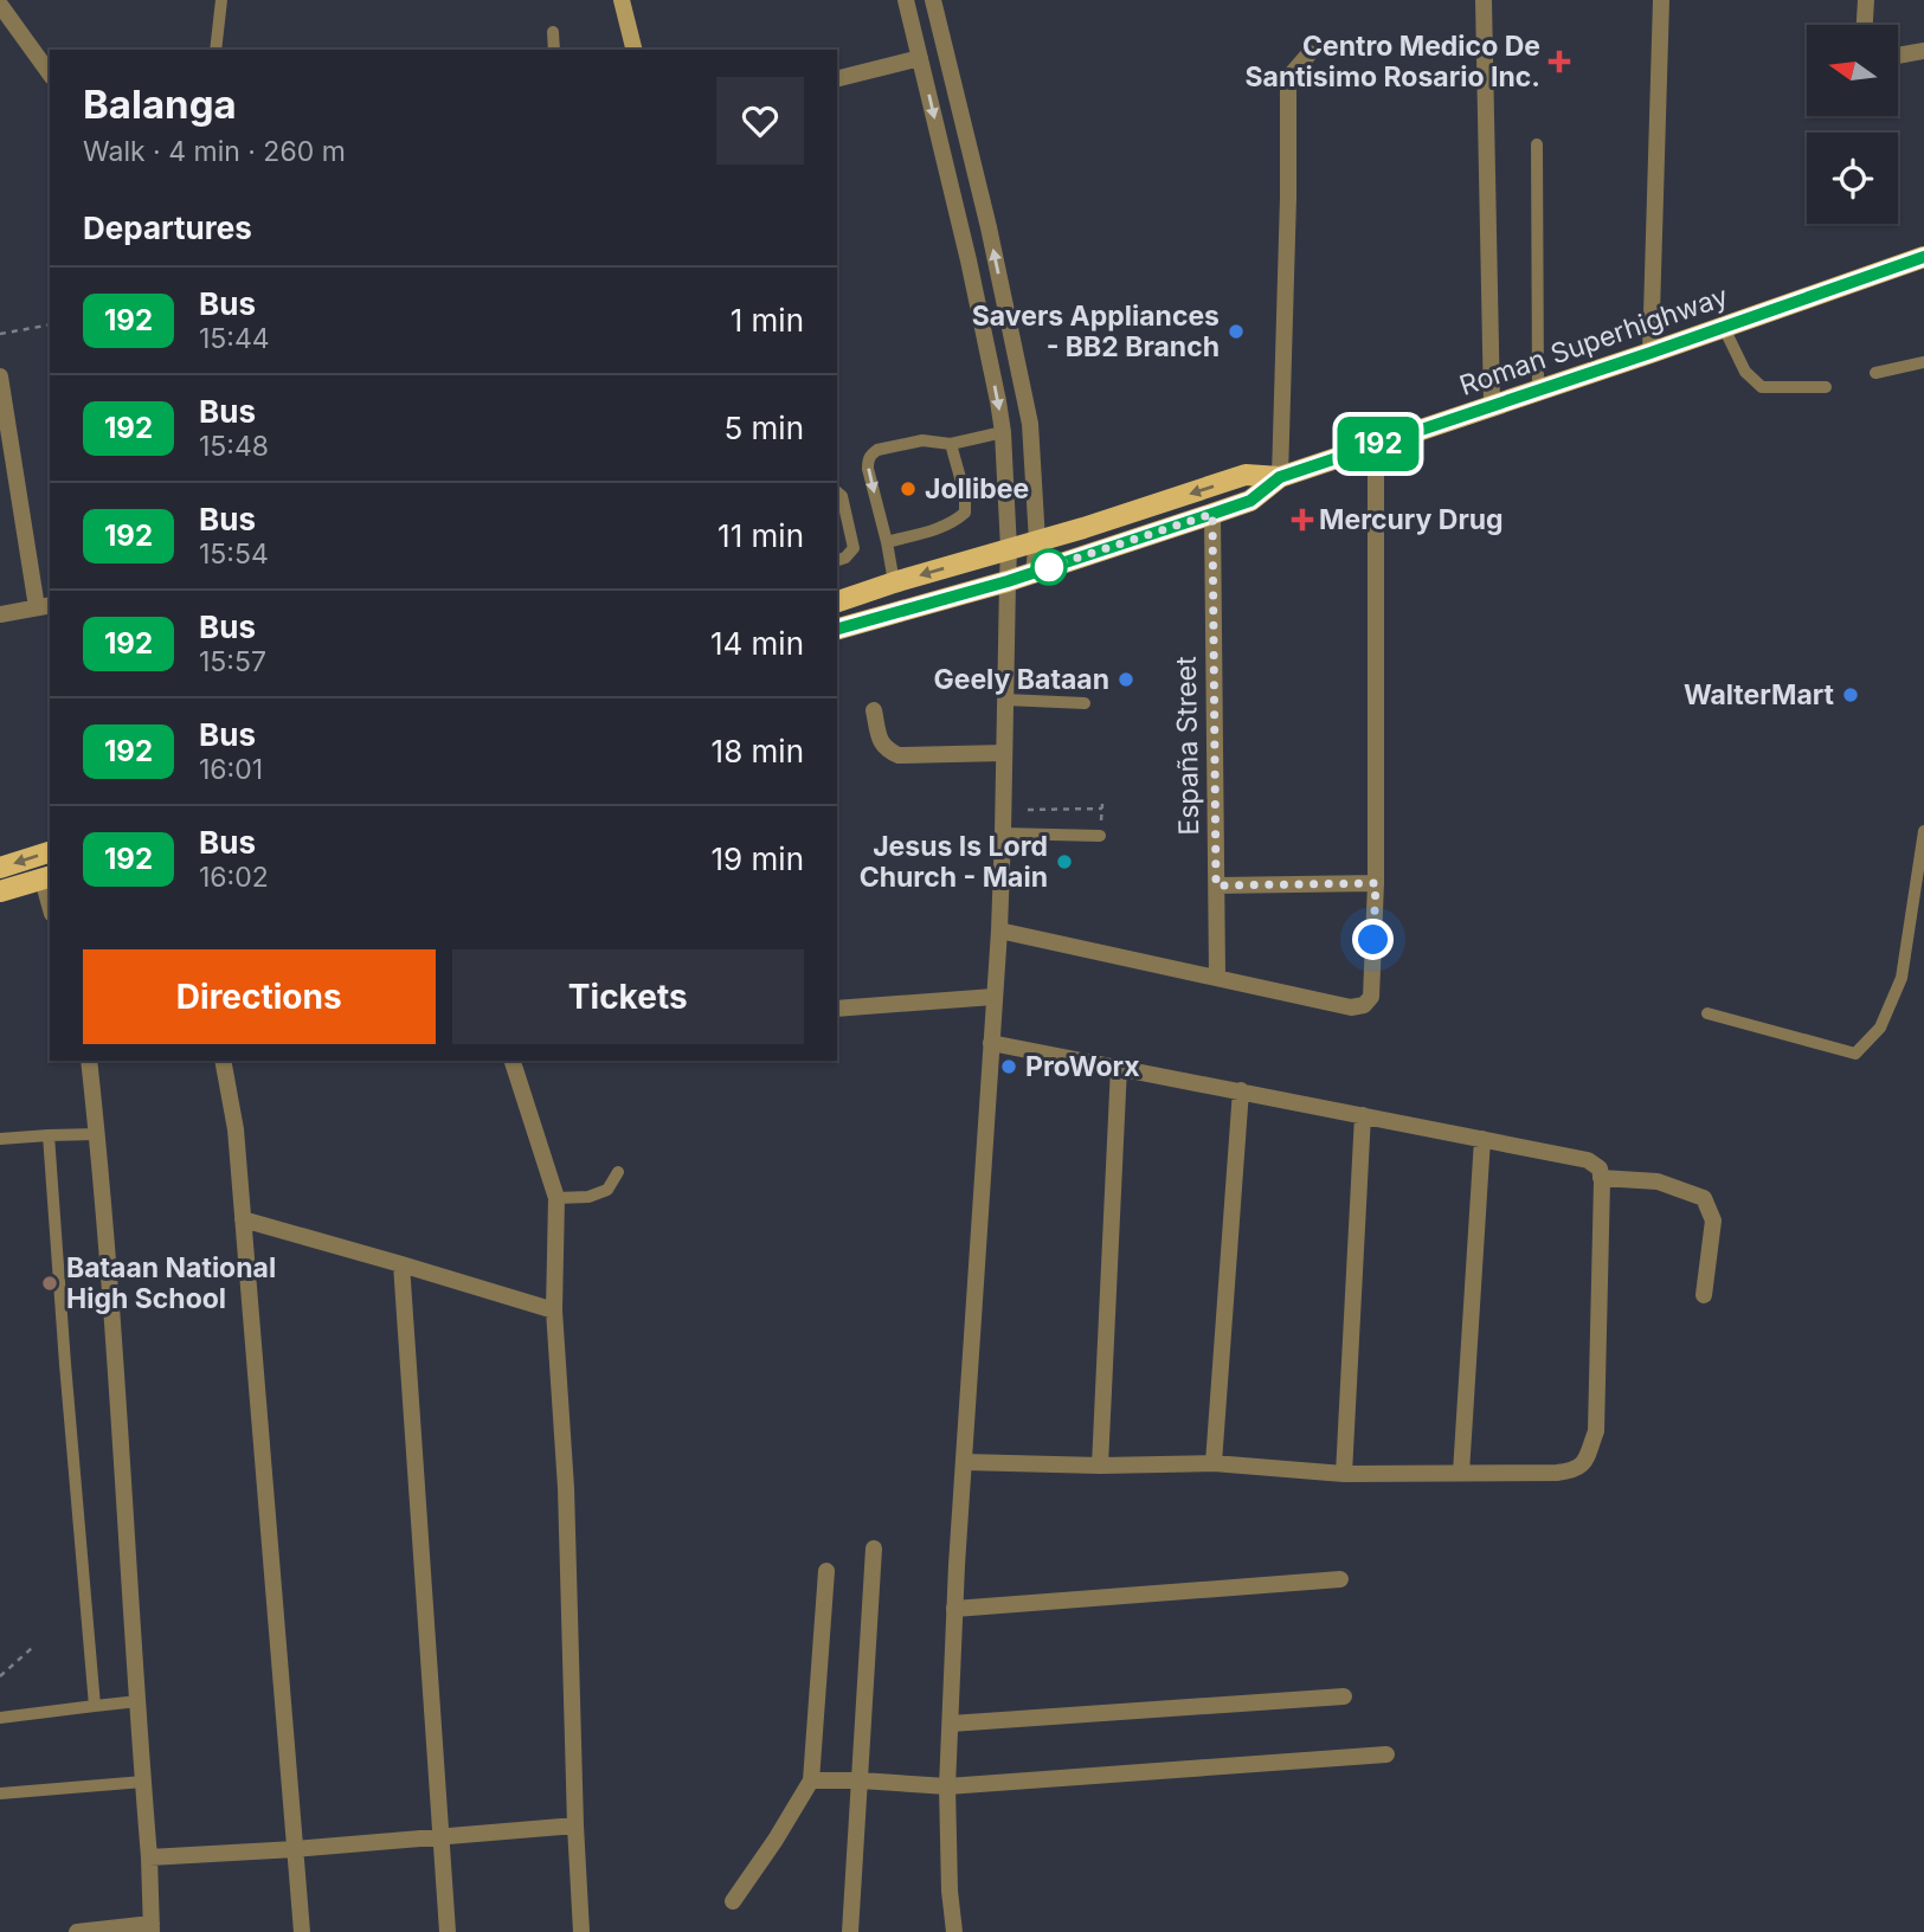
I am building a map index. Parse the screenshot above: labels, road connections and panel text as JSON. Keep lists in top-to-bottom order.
{
  "streets": {
    "main road": ["Roman Superhighway"],
    "street": ["España Street"]
  },
  "crossings": [
    ["Roman Superhighway", "España Street"]
  ],
  "places": {
    "health": ["Centro Medico De Santisimo Rosario Inc.", "Mercury Drug"],
    "other": [
      "Savers Appliances - BB2 Branch",
      "Jollibee",
      "Geely Bataan",
      "WalterMart",
      "Jesus Is Lord Church - Main",
      "ProWorx",
      "Bataan National High School"
    ]
  },
  "lines": ["bus line 192"],
  "north": "left",
  "page": {
    "on_map": "192",
    "heading": [
      ["Balanga", "Walk · 4 min · 260 m"],
      "Departures"
    ],
    "list": [
      {
        "mark": "192",
        "name": "Bus",
        "note": "15:44",
        "value": "1 min"
      },
      {
        "mark": "192",
        "name": "Bus",
        "note": "15:48",
        "value": "5 min"
      },
      {
        "mark": "192",
        "name": "Bus",
        "note": "15:54",
        "value": "11 min"
      },
      {
        "mark": "192",
        "name": "Bus",
        "note": "15:57",
        "value": "14 min"
      },
      {
        "mark": "192",
        "name": "Bus",
        "note": "16:01",
        "value": "18 min"
      },
      {
        "mark": "192",
        "name": "Bus",
        "note": "16:02",
        "value": "19 min"
      }
    ],
    "buttons": ["Directions", "Tickets"]
  }
}
